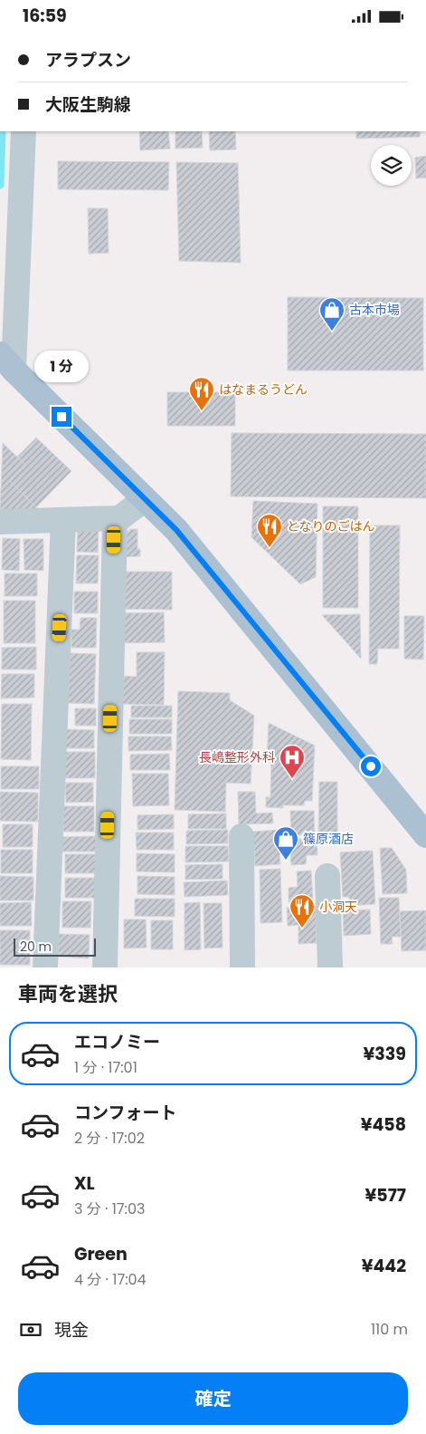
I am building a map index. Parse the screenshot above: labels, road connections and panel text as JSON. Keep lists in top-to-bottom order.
{
  "places": {
    "shop": ["古本市場", "篠原酒店"],
    "restaurant": ["はなまるうどん", "となりのごはん", "小洞天"],
    "hospital": ["長嶋整形外科"]
  },
  "scale_bar": "20 m",
  "page": {
    "status": "16:59",
    "banner": ["アラプスン", "大阪生駒線"],
    "bubble": "1 分",
    "scale": "20 m",
    "heading": "車両を選択",
    "list": [
      {
        "name": "エコノミー",
        "note": "1 分 · 17:01",
        "value": "¥339"
      },
      {
        "name": "コンフォート",
        "note": "2 分 · 17:02",
        "value": "¥458"
      },
      {
        "name": "XL",
        "note": "3 分 · 17:03",
        "value": "¥577"
      },
      {
        "name": "Green",
        "note": "4 分 · 17:04",
        "value": "¥442"
      }
    ],
    "pay": ["現金", "110 m"],
    "buttons": "確定"
  }
}
